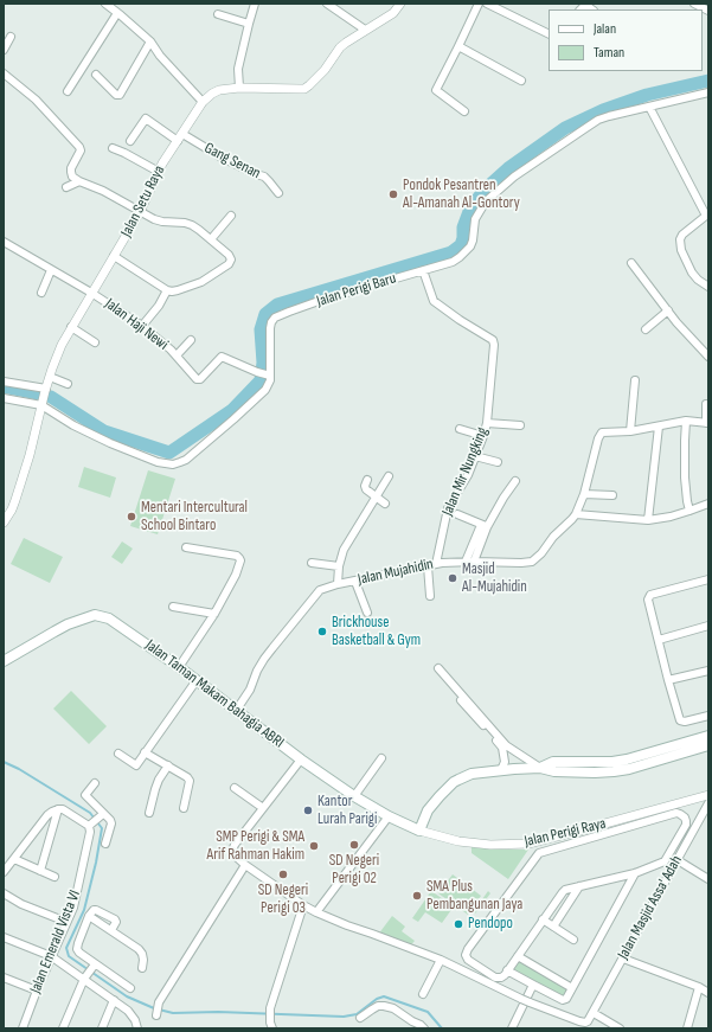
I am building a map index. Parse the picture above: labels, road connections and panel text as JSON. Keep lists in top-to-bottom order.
{
  "streets": {
    "main road": ["Jalan Taman Makam Bahagia ABRI"],
    "street": [
      "Gang Senan",
      "Jalan Setu Raya",
      "Jalan Perigi Baru",
      "Jalan Haji Newi",
      "Jalan Mir Nungking",
      "Jalan Mujahidin",
      "Jalan Perigi Raya",
      "Jalan Masjid Assa' Adah",
      "Jalan Emerald Vista VI"
    ]
  },
  "crossings": [
    ["Gang Senan", "Jalan Setu Raya"],
    ["Jalan Setu Raya", "Jalan Perigi Baru"],
    ["Jalan Setu Raya", "Jalan Haji Newi"],
    ["Jalan Perigi Baru", "Jalan Haji Newi"],
    ["Jalan Perigi Baru", "Jalan Mir Nungking"],
    ["Jalan Mir Nungking", "Jalan Mujahidin"],
    ["Jalan Mujahidin", "Jalan Taman Makam Bahagia ABRI"],
    ["Jalan Taman Makam Bahagia ABRI", "Jalan Perigi Raya"]
  ],
  "places": [
    "Pondok Pesantren Al-Amanah Al-Gontory",
    "Mentari Intercultural School Bintaro",
    "Masjid Al-Mujahidin",
    "Brickhouse Basketball & Gym",
    "Kantor Lurah Parigi",
    "SD Negeri Perigi 02",
    "SMP Perigi & SMA Arif Rahman Hakim",
    "SD Negeri Perigi 03",
    "SMA Plus Pembangunan Jaya",
    "Pendopo"
  ],
  "legend": ["Jalan", "Taman"]
}
